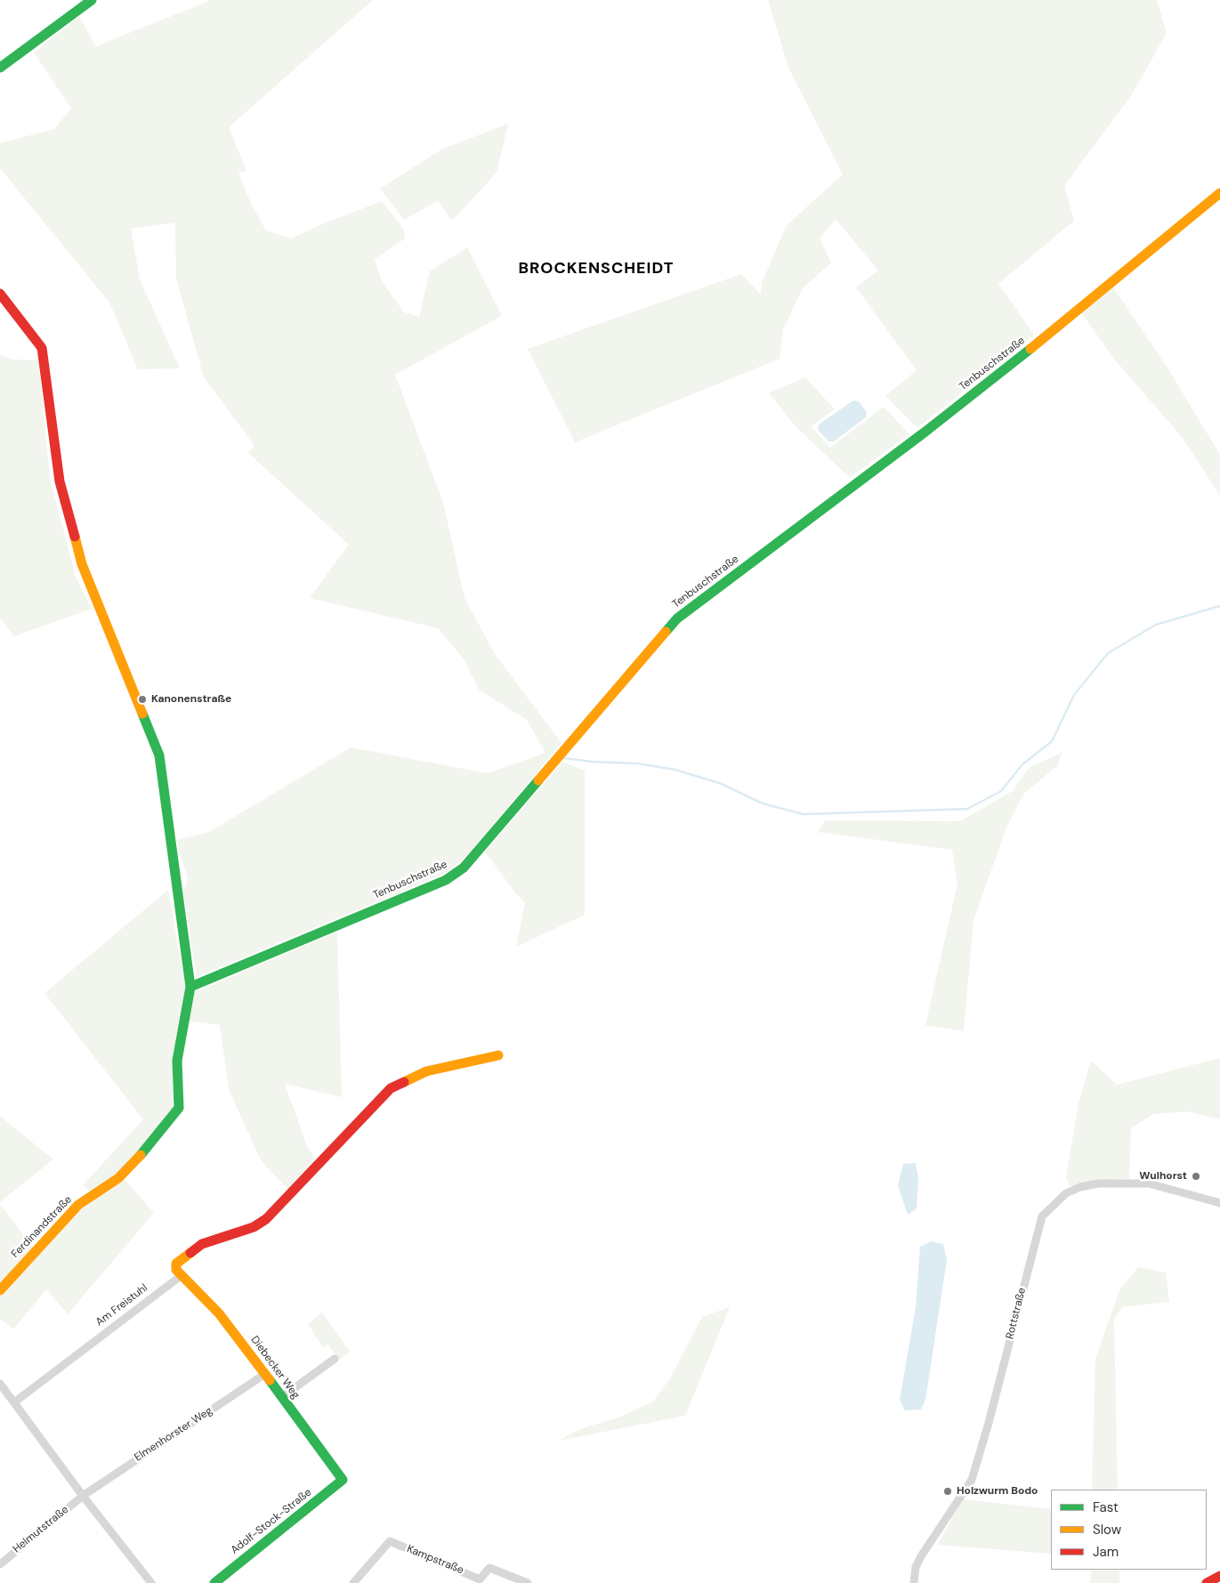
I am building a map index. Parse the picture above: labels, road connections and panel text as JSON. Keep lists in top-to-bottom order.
{
  "streets": {
    "street": [
      "Tenbuschstraße",
      "Ferdinandstraße",
      "Am Freistuhl",
      "Rottstraße",
      "Diebecker Weg",
      "Elmenhorster Weg",
      "Adolf-Stock-Straße",
      "Helmutstraße",
      "Kampstraße"
    ]
  },
  "crossings": [
    ["Tenbuschstraße", "Ferdinandstraße"],
    ["Am Freistuhl", "Diebecker Weg"],
    ["Diebecker Weg", "Elmenhorster Weg"],
    ["Diebecker Weg", "Adolf-Stock-Straße"],
    ["Elmenhorster Weg", "Helmutstraße"]
  ],
  "districts": ["BROCKENSCHEIDT"],
  "places": ["Kanonenstraße", "Wulhorst", "Holzwurm Bodo"],
  "legend": ["Fast", "Slow", "Jam"]
}
